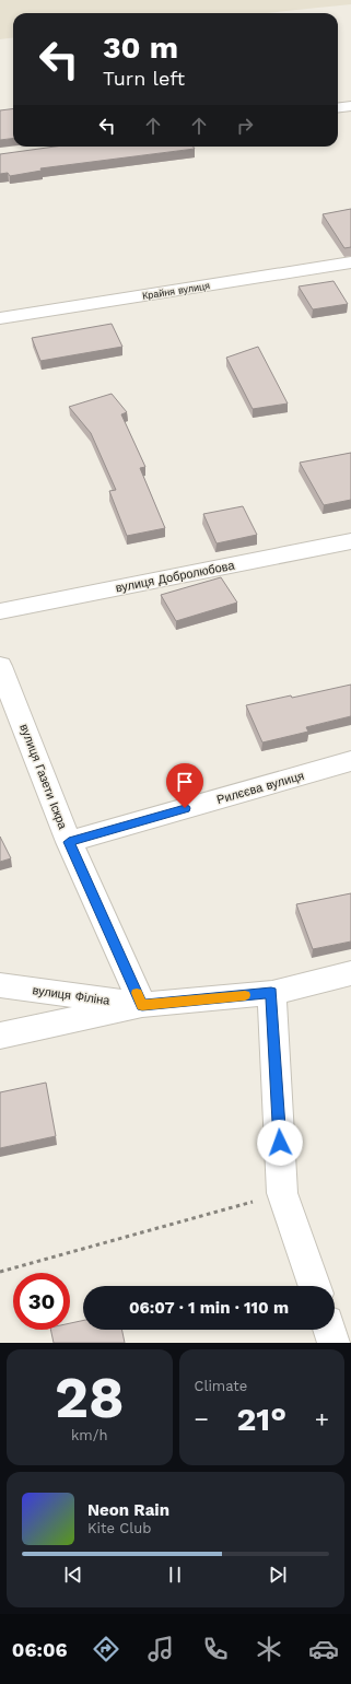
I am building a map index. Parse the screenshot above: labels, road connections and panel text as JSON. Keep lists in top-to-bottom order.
{
  "streets": {
    "street": [
      "Крайня вулиця",
      "вулиця Добролюбова",
      "вулиця Газети Іскра",
      "Рилєєва вулиця",
      "вулиця Філіна"
    ]
  },
  "crossings": [
    ["вулиця Газети Іскра", "Рилєєва вулиця"],
    ["вулиця Газети Іскра", "вулиця Філіна"]
  ],
  "page": {
    "turn": ["30 m", "Turn left"],
    "limit": "30",
    "trip": "06:07 · 1 min · 110 m",
    "tile": [
      ["28", "km/h"],
      "Climate"
    ],
    "heat": ["−", "21°", "+"],
    "song": ["Neon Rain", "Kite Club"],
    "tabs": "06:06"
  }
}
